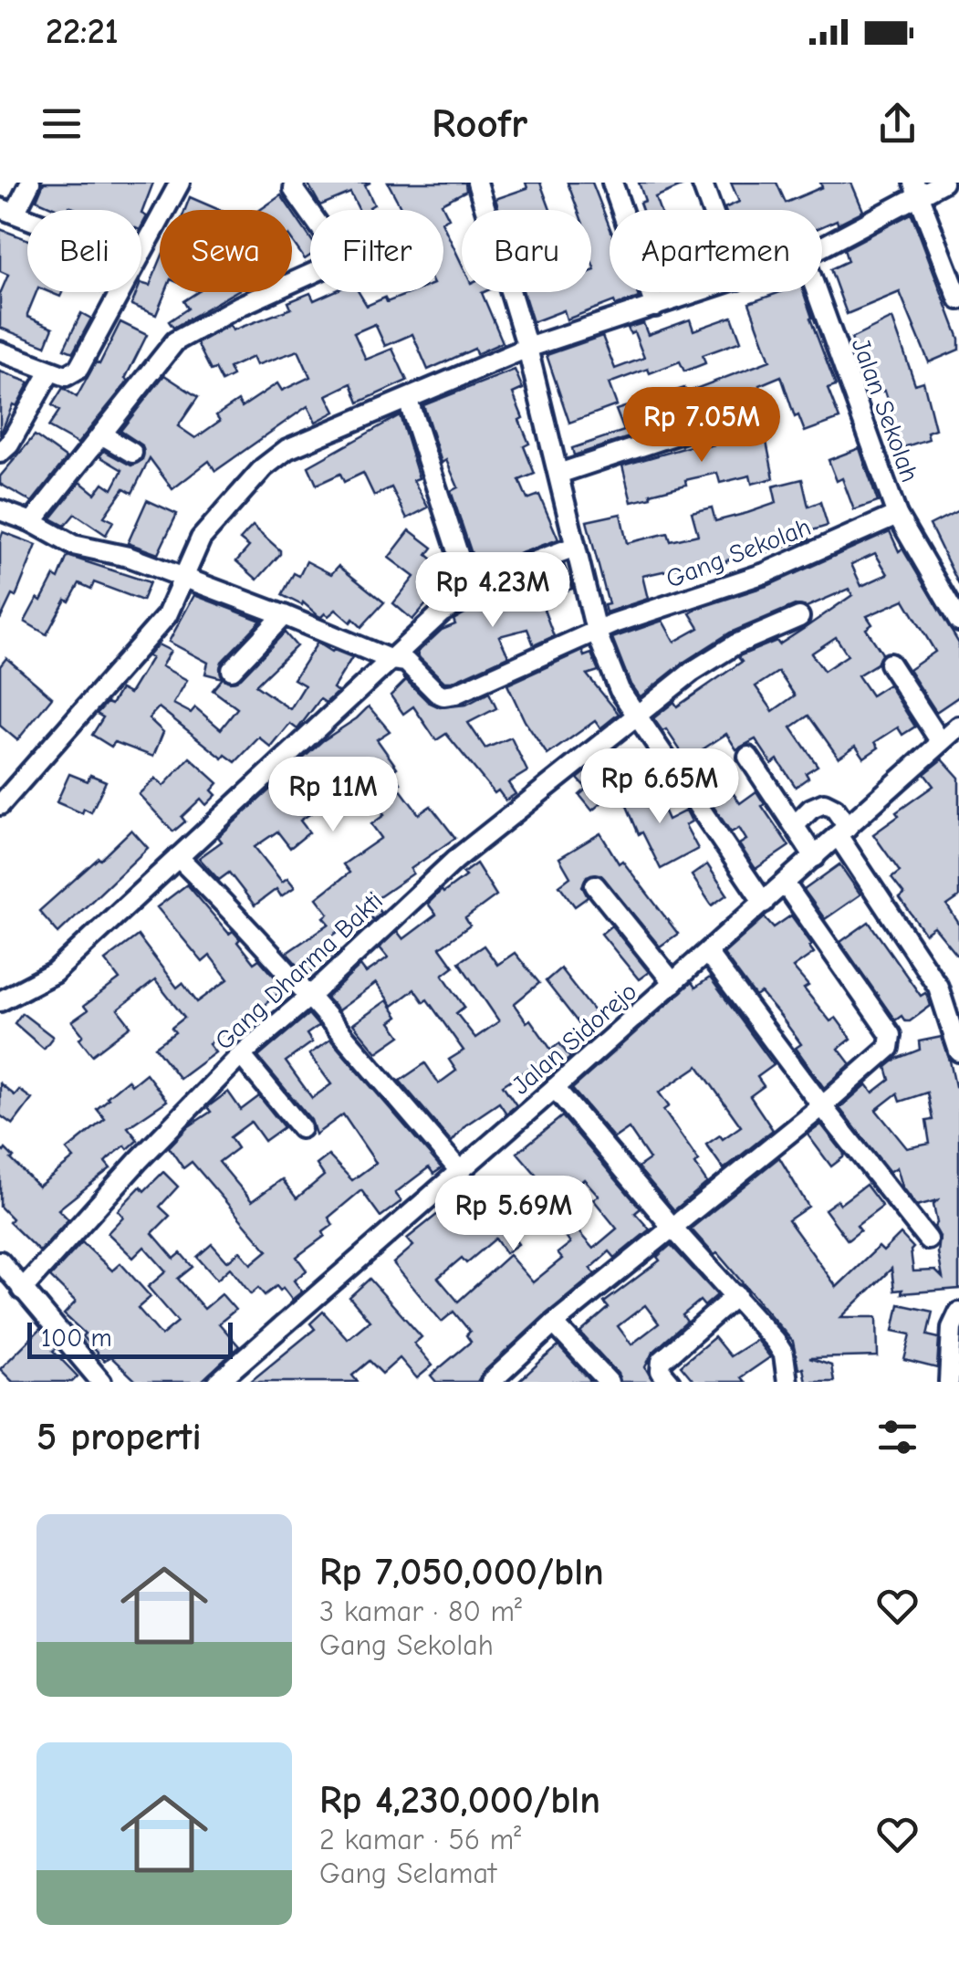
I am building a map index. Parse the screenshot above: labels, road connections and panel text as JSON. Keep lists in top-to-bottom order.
{
  "streets": {
    "street": [
      "Jalan Sekolah",
      "Gang Sekolah",
      "Gang Dharma Bakti",
      "Jalan Sidorejo"
    ]
  },
  "crossings": [
    ["Jalan Sekolah", "Gang Sekolah"]
  ],
  "scale_bar": "100 m",
  "page": {
    "status": "22:21",
    "header": "Roofr",
    "chip": [
      "Beli",
      "Sewa",
      "Filter",
      "Baru",
      "Apartemen"
    ],
    "price": [
      "Rp 7.05M",
      "Rp 4.23M",
      "Rp 6.65M",
      "Rp 11M",
      "Rp 5.69M"
    ],
    "scale": "100 m",
    "heading": "5 properti",
    "list": [
      {
        "name": "Rp 7,050,000/bln",
        "note": "3 kamar · 80 m² · Gang Sekolah"
      },
      {
        "name": "Rp 4,230,000/bln",
        "note": "2 kamar · 56 m² · Gang Selamat"
      }
    ]
  }
}
